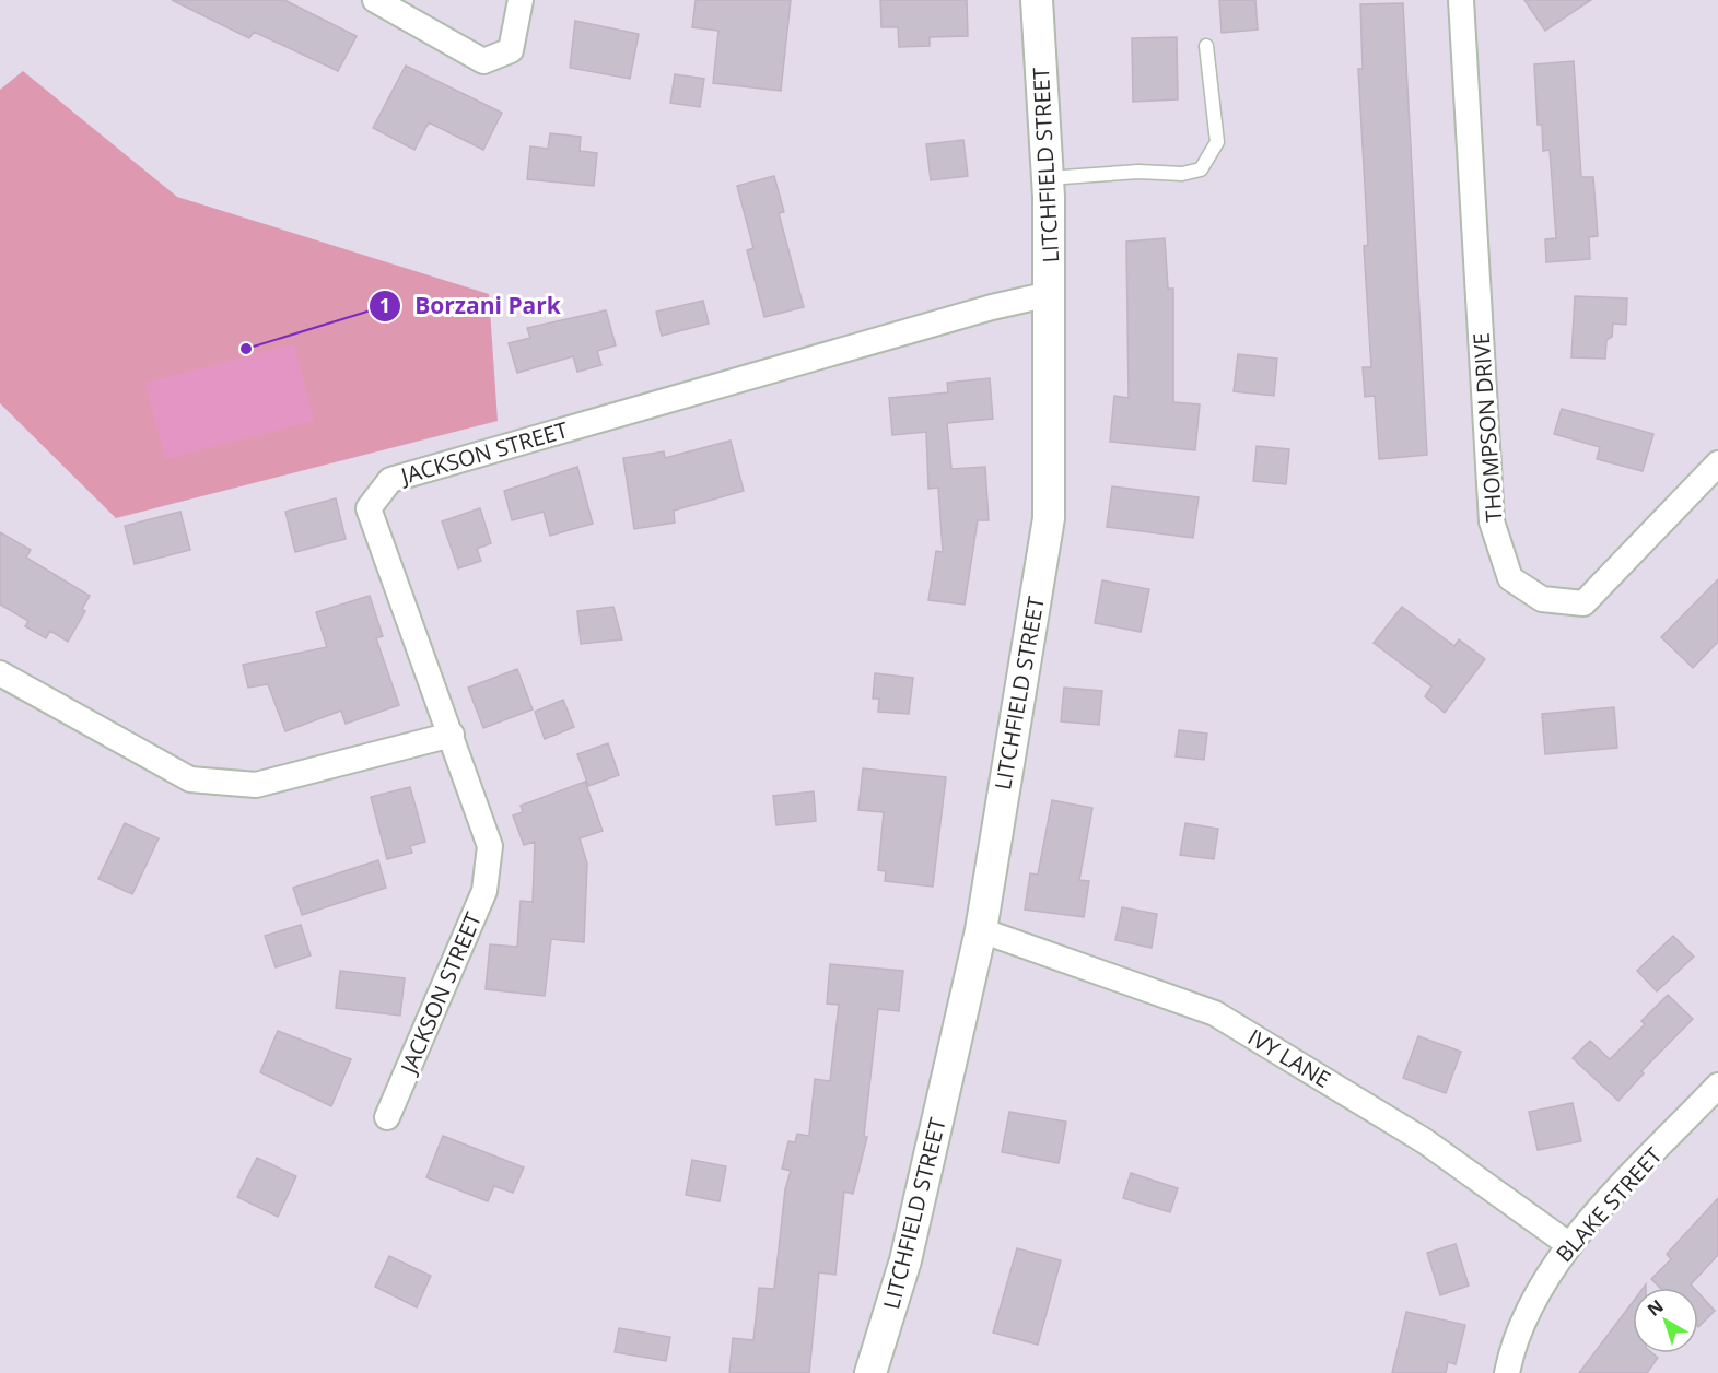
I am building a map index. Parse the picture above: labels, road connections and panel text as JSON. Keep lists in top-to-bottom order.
{
  "streets": {
    "street": [
      "LITCHFIELD STREET",
      "THOMPSON DRIVE",
      "JACKSON STREET",
      "IVY LANE",
      "BLAKE STREET"
    ]
  },
  "crossings": [
    ["LITCHFIELD STREET", "JACKSON STREET"],
    ["LITCHFIELD STREET", "IVY LANE"],
    ["IVY LANE", "BLAKE STREET"]
  ],
  "places": ["Borzani Park"],
  "north": "top left"
}
